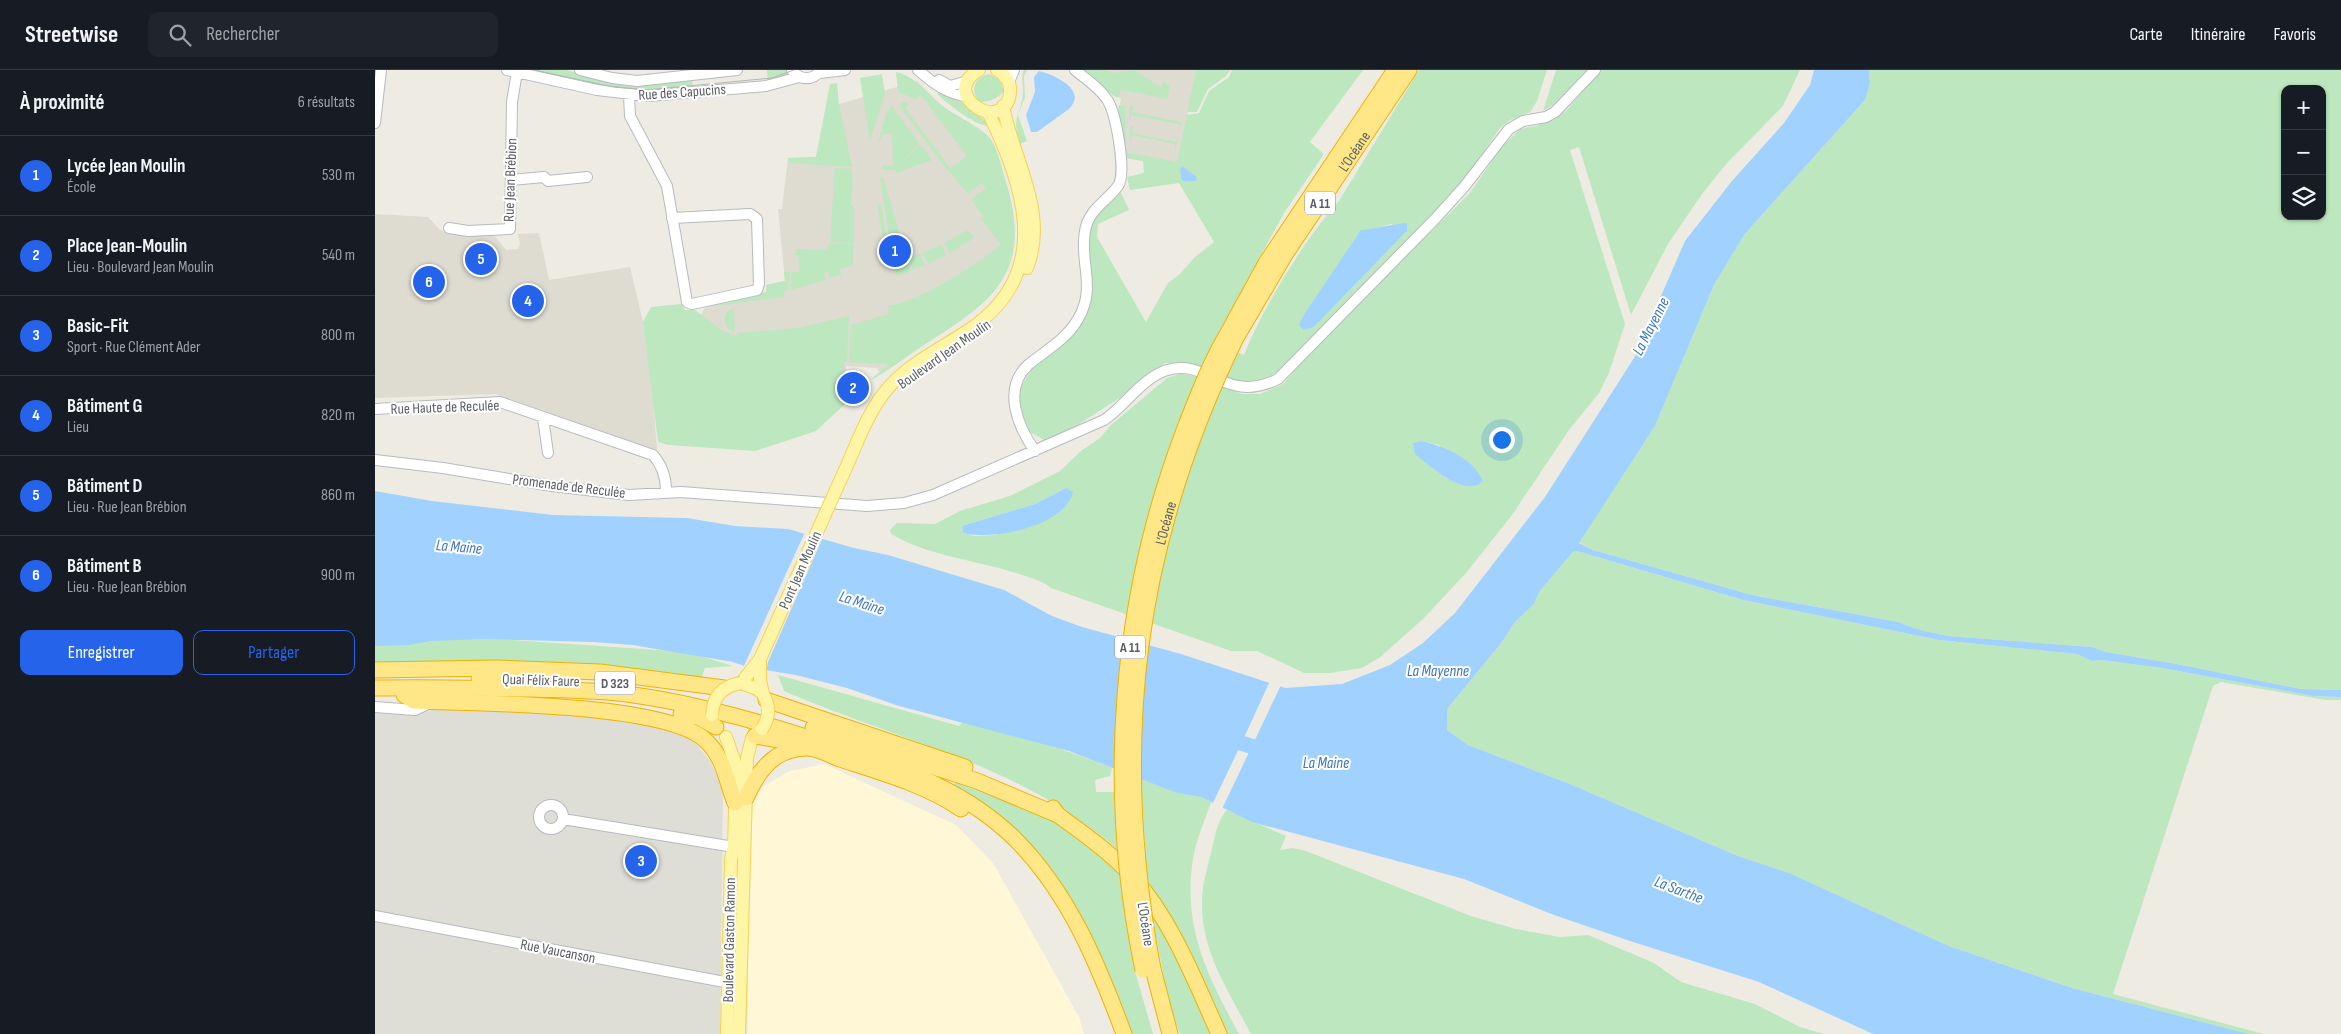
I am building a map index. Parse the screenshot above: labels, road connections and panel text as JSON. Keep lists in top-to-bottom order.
{
  "streets": {
    "highway": [
      "L’Océane",
      "A 11",
      "Quai Félix Faure",
      "D 323"
    ],
    "main road": ["Boulevard Jean Moulin", "Pont Jean Moulin", "Boulevard Gaston Ramon"],
    "street": [
      "Rue des Capucins",
      "Rue Jean Brébion",
      "Rue Haute de Reculée",
      "Promenade de Reculée",
      "Rue Vaucanson"
    ]
  },
  "crossings": [
    ["Rue des Capucins", "Rue Jean Brébion"],
    ["Boulevard Jean Moulin", "Pont Jean Moulin"],
    ["Rue Haute de Reculée", "Promenade de Reculée"],
    ["Pont Jean Moulin", "Boulevard Gaston Ramon"],
    ["Quai Félix Faure", "Boulevard Gaston Ramon"],
    ["Boulevard Gaston Ramon", "Rue Vaucanson"]
  ],
  "water": ["La Mayenne", "La Maine", "La Sarthe"],
  "page": {
    "header": "Streetwise",
    "search": "Rechercher",
    "nav": ["Carte", "Itinéraire", "Favoris"],
    "heading": ["À proximité", "6 résultats"],
    "map_buttons": ["+", "−"],
    "list": [
      {
        "mark": "1",
        "name": "Lycée Jean Moulin",
        "note": "École",
        "value": "530 m"
      },
      {
        "mark": "2",
        "name": "Place Jean-Moulin",
        "note": "Lieu · Boulevard Jean Moulin",
        "value": "540 m"
      },
      {
        "mark": "3",
        "name": "Basic-Fit",
        "note": "Sport · Rue Clément Ader",
        "value": "800 m"
      },
      {
        "mark": "4",
        "name": "Bâtiment G",
        "note": "Lieu",
        "value": "820 m"
      },
      {
        "mark": "5",
        "name": "Bâtiment D",
        "note": "Lieu · Rue Jean Brébion",
        "value": "860 m"
      },
      {
        "mark": "6",
        "name": "Bâtiment B",
        "note": "Lieu · Rue Jean Brébion",
        "value": "900 m"
      }
    ],
    "pins": [
      "1",
      "5",
      "6",
      "4",
      "2",
      "3"
    ],
    "buttons": ["Enregistrer", "Partager"]
  }
}
